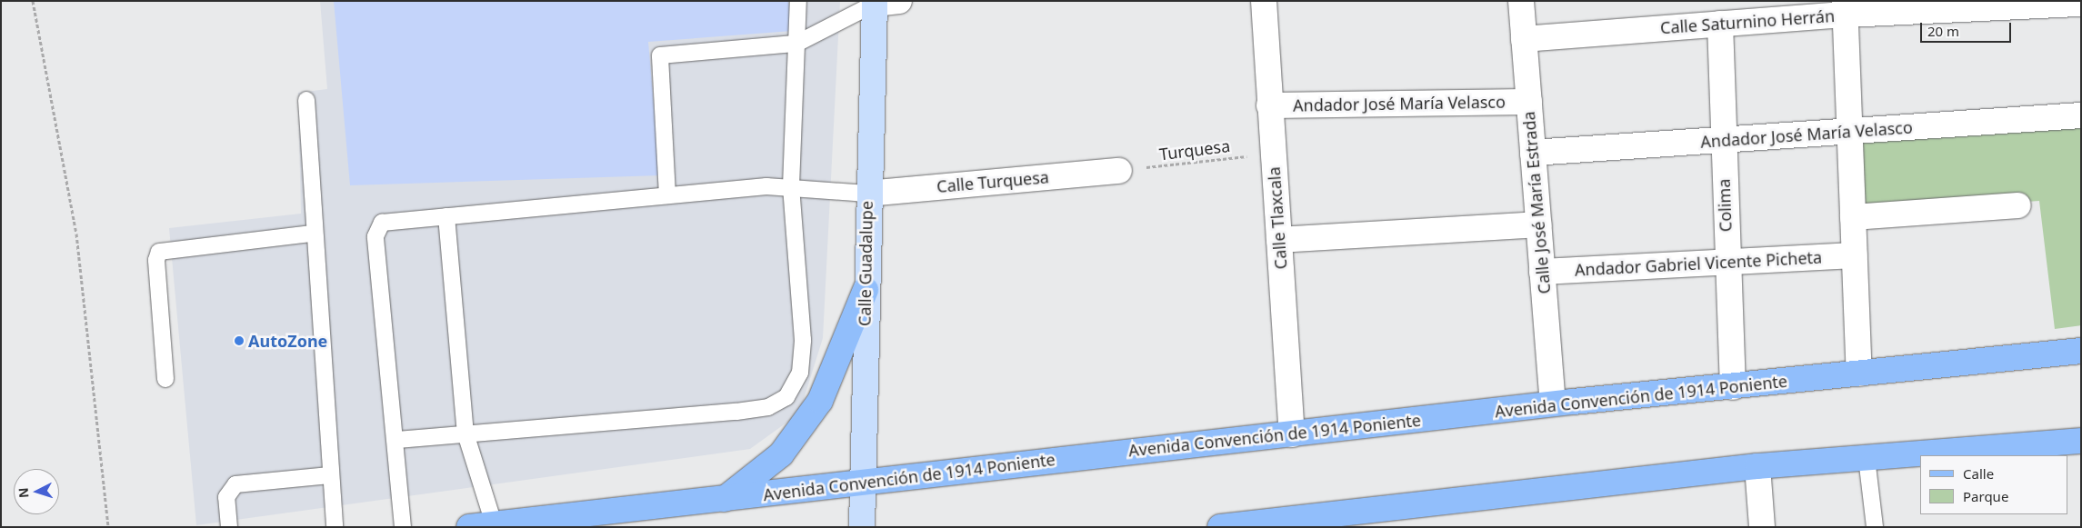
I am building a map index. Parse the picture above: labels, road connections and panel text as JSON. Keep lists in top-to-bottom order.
{
  "streets": {
    "main road": ["Avenida Convención de 1914 Poniente"],
    "street": [
      "Calle Saturnino Herrán",
      "Andador José María Velasco",
      "Calle Turquesa",
      "Calle José María Estrada",
      "Colima",
      "Calle Tlaxcala",
      "Calle Guadalupe",
      "Andador Gabriel Vicente Picheta"
    ],
    "path": ["Turquesa"]
  },
  "crossings": [
    ["Calle Saturnino Herrán", "Calle José María Estrada"],
    ["Calle Saturnino Herrán", "Colima"],
    ["Andador José María Velasco", "Calle José María Estrada"],
    ["Andador José María Velasco", "Colima"],
    ["Andador José María Velasco", "Calle Tlaxcala"],
    ["Turquesa", "Calle Turquesa"],
    ["Turquesa", "Calle Tlaxcala"],
    ["Calle Turquesa", "Calle Guadalupe"],
    ["Calle José María Estrada", "Andador Gabriel Vicente Picheta"],
    ["Calle José María Estrada", "Avenida Convención de 1914 Poniente"],
    ["Colima", "Andador Gabriel Vicente Picheta"],
    ["Colima", "Avenida Convención de 1914 Poniente"],
    ["Calle Tlaxcala", "Avenida Convención de 1914 Poniente"],
    ["Calle Guadalupe", "Avenida Convención de 1914 Poniente"]
  ],
  "places": ["AutoZone"],
  "legend": ["Calle", "Parque"],
  "scale_bar": "20 m",
  "north": "left"
}
